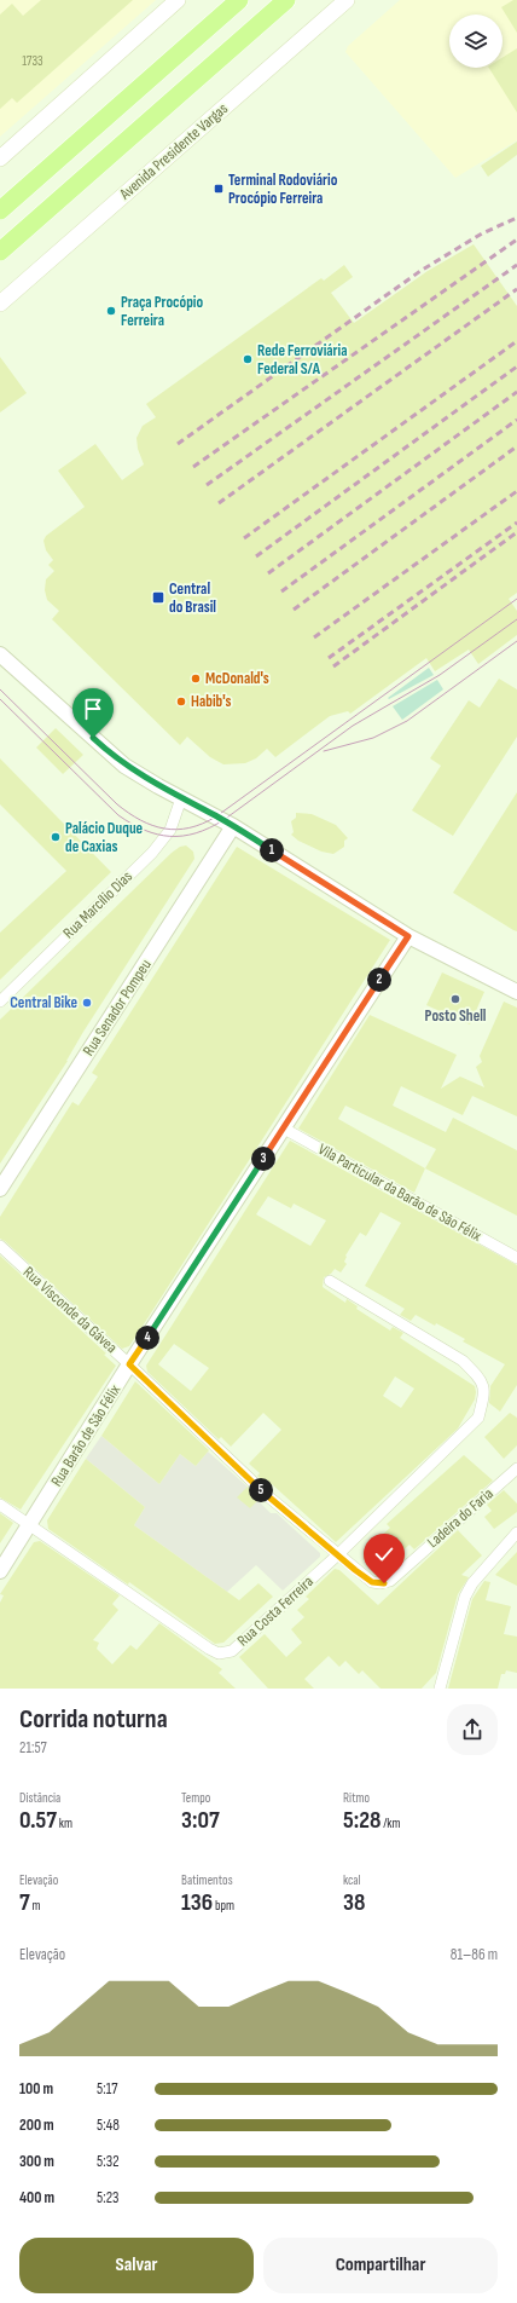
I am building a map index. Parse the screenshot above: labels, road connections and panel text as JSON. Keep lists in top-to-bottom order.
{
  "streets": {
    "main road": ["Avenida Presidente Vargas"],
    "street": [
      "Rua Marcílio Dias",
      "Rua Senador Pompeu",
      "Vila Particular da Barão de São Félix",
      "Rua Visconde da Gávea",
      "Rua Barão de São Félix",
      "Ladeira do Faria",
      "Rua Costa Ferreira"
    ]
  },
  "crossings": [
    ["Vila Particular da Barão de São Félix", "Rua Barão de São Félix"],
    ["Rua Visconde da Gávea", "Rua Barão de São Félix"],
    ["Rua Visconde da Gávea", "Ladeira do Faria"],
    ["Rua Visconde da Gávea", "Rua Costa Ferreira"],
    ["Rua Barão de São Félix", "Rua Costa Ferreira"]
  ],
  "places": {
    "transit": ["Terminal Rodoviário Procópio Ferreira", "Central do Brasil"],
    "other": [
      "Praça Procópio Ferreira",
      "Rede Ferroviária Federal S/A",
      "McDonald's",
      "Habib's",
      "Palácio Duque de Caxias",
      "Posto Shell",
      "Central Bike"
    ]
  },
  "house_numbers": ["1733"],
  "page": {
    "pins": [
      "1",
      "2",
      "3",
      "4",
      "5"
    ],
    "heading": ["Corrida noturna", "21:57"],
    "stats": [
      ["Distância", "0.57 km"],
      ["Tempo", "3:07"],
      ["Ritmo", "5:28 /km"],
      ["Elevação", "7 m"],
      ["Batimentos", "136 bpm"],
      ["kcal", "38"]
    ],
    "chart": ["Elevação", "81–86 m"],
    "list": [
      {
        "name": "100 m",
        "note": "5:17"
      },
      {
        "name": "200 m",
        "note": "5:48"
      },
      {
        "name": "300 m",
        "note": "5:32"
      },
      {
        "name": "400 m",
        "note": "5:23"
      }
    ],
    "buttons": ["Salvar", "Compartilhar"]
  }
}
